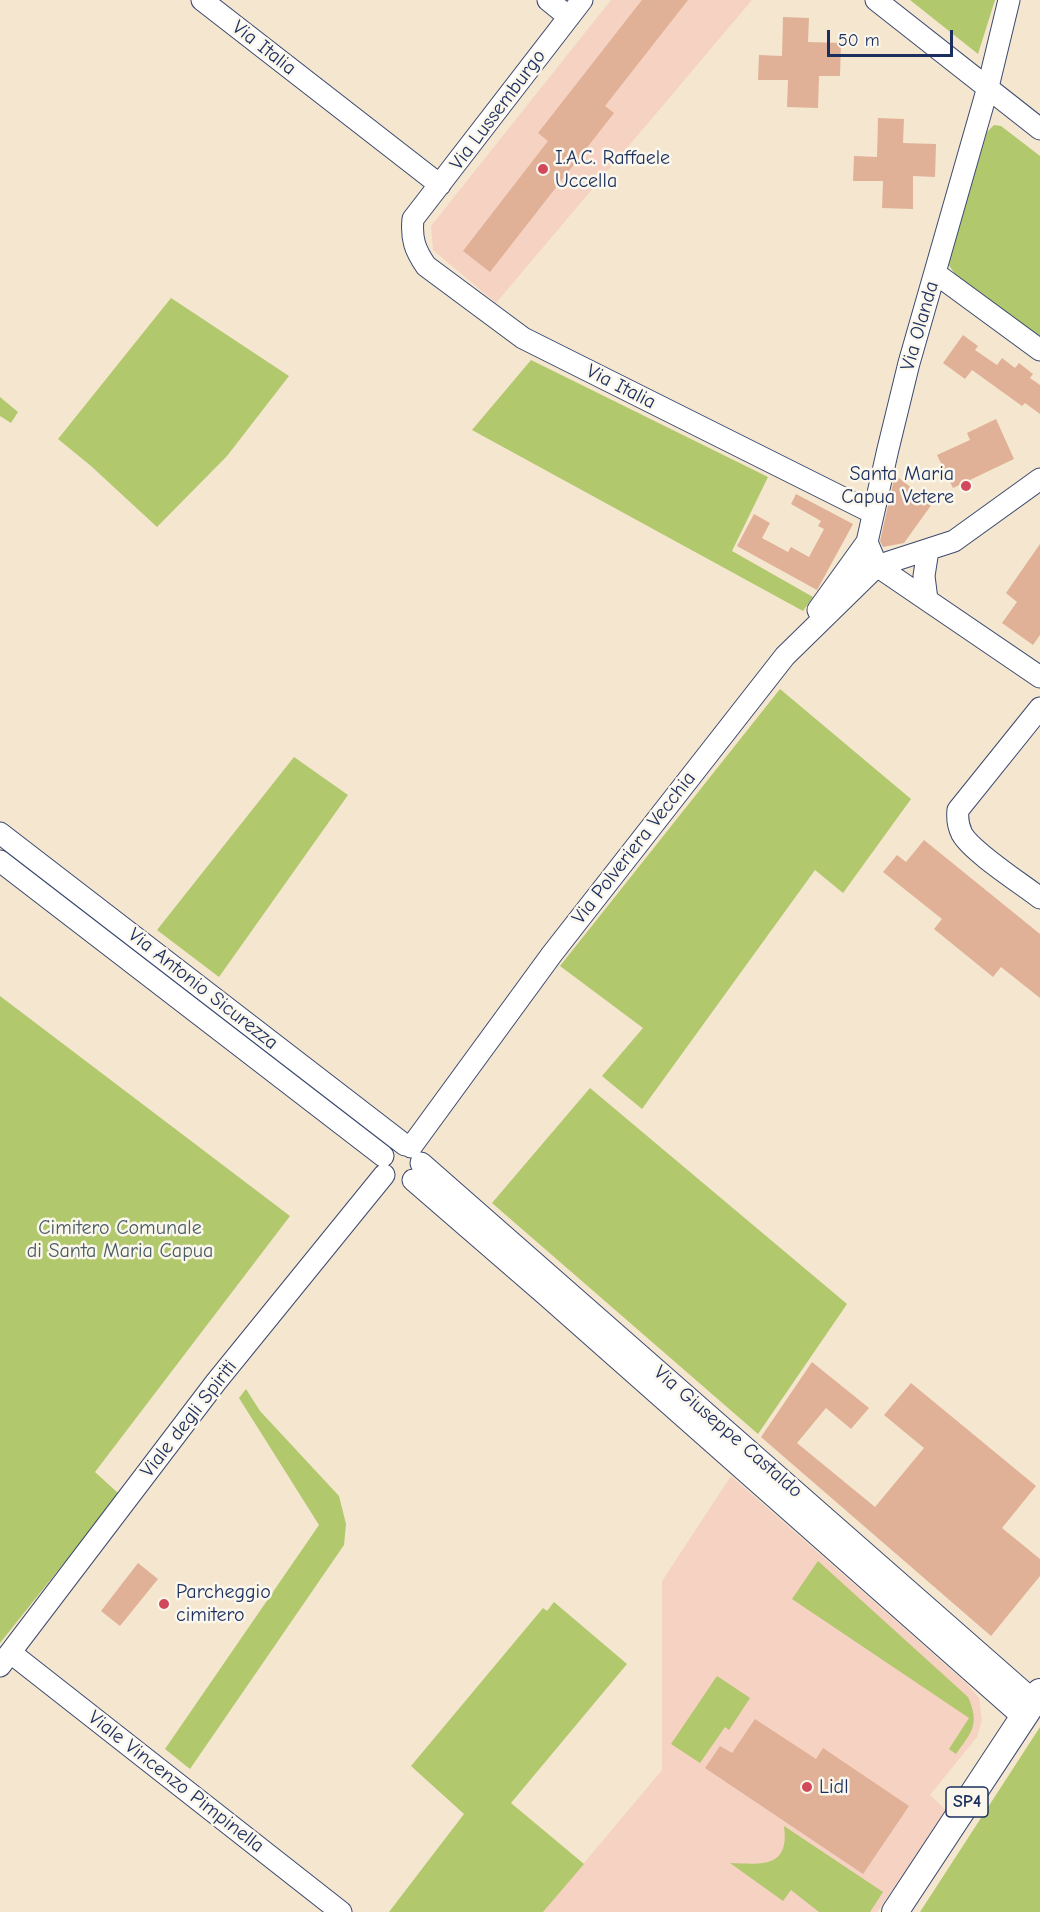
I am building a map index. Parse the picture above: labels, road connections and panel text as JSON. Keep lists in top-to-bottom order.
{
  "streets": {
    "main road": ["SP4"],
    "street": [
      "Via Italia",
      "Via Lussemburgo",
      "Via Olanda",
      "Via Polveriera Vecchia",
      "Via Antonio Sicurezza",
      "Viale degli Spiriti",
      "Via Giuseppe Castaldo",
      "Viale Vincenzo Pimpinella"
    ]
  },
  "crossings": [
    ["Via Italia", "Via Lussemburgo"],
    ["Via Italia", "Via Olanda"],
    ["Via Polveriera Vecchia", "Via Antonio Sicurezza"],
    ["Via Polveriera Vecchia", "Via Giuseppe Castaldo"],
    ["Via Antonio Sicurezza", "Viale degli Spiriti"],
    ["Via Antonio Sicurezza", "Via Giuseppe Castaldo"],
    ["Viale degli Spiriti", "Viale Vincenzo Pimpinella"],
    ["Via Giuseppe Castaldo", "SP4"]
  ],
  "parks": ["Cimitero Comunale di Santa Maria Capua"],
  "places": [
    "I.A.C. Raffaele Uccella",
    "Santa Maria Capua Vetere",
    "Parcheggio cimitero",
    "Lidl"
  ],
  "scale_bar": "50 m"
}
